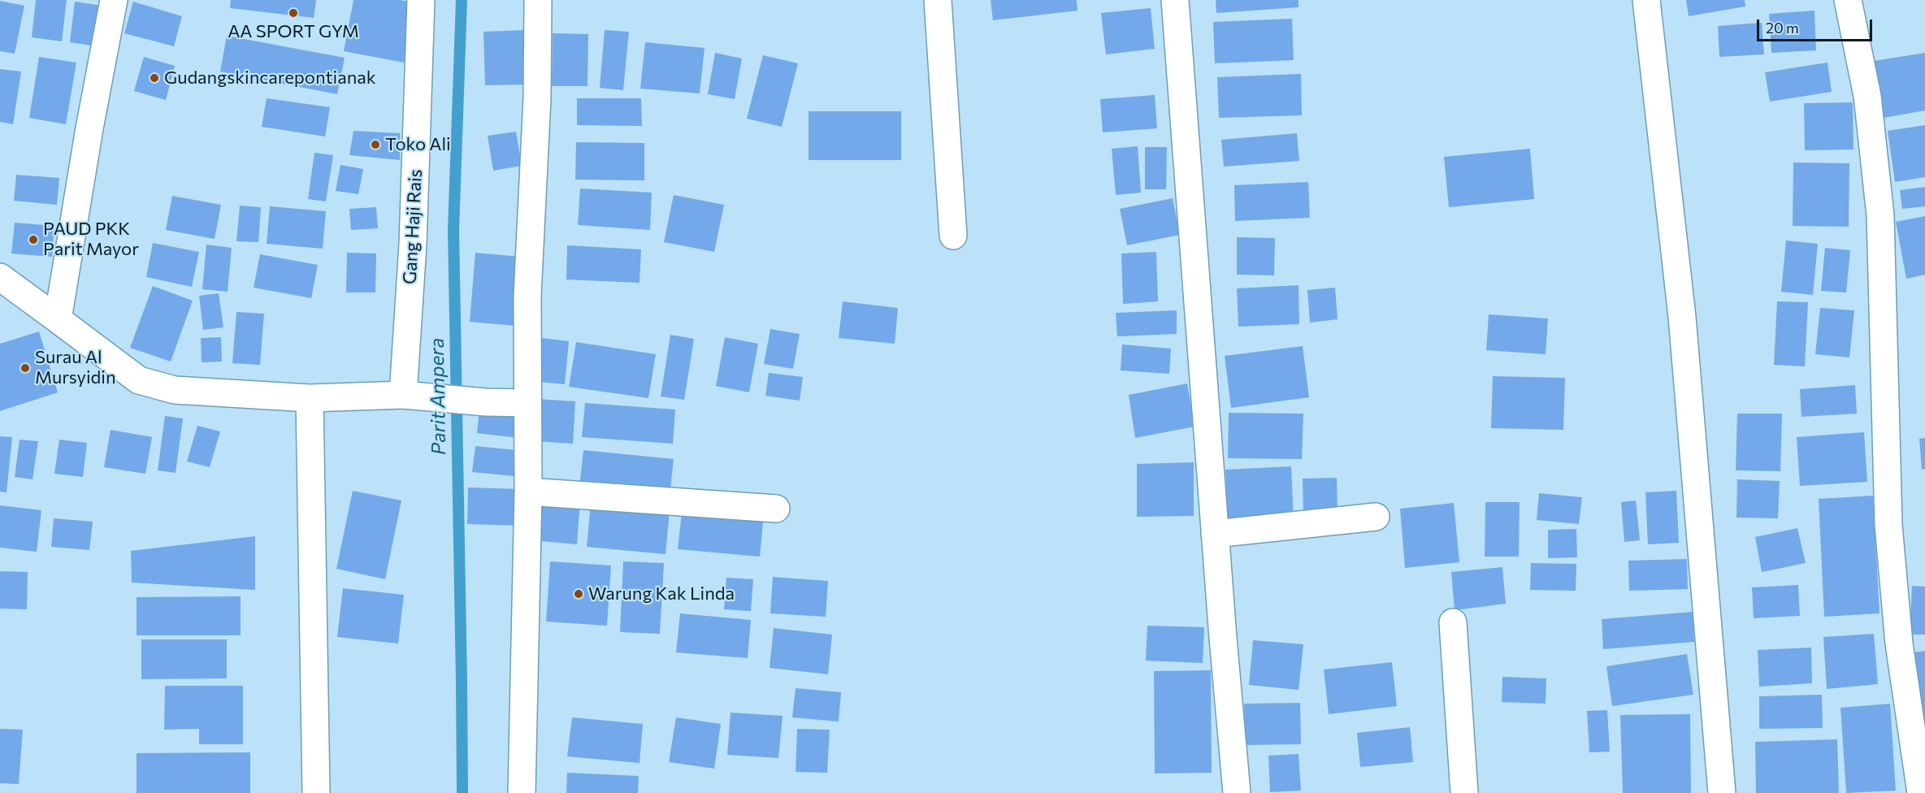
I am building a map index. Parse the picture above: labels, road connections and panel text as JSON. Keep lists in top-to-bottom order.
{
  "streets": {
    "street": ["Gang Haji Rais"]
  },
  "water": ["Parit Ampera"],
  "places": [
    "AA SPORT GYM",
    "Gudangskincarepontianak",
    "Toko Ali",
    "PAUD PKK Parit Mayor",
    "Surau Al Mursyidin",
    "Warung Kak Linda"
  ],
  "scale_bar": "20 m"
}
